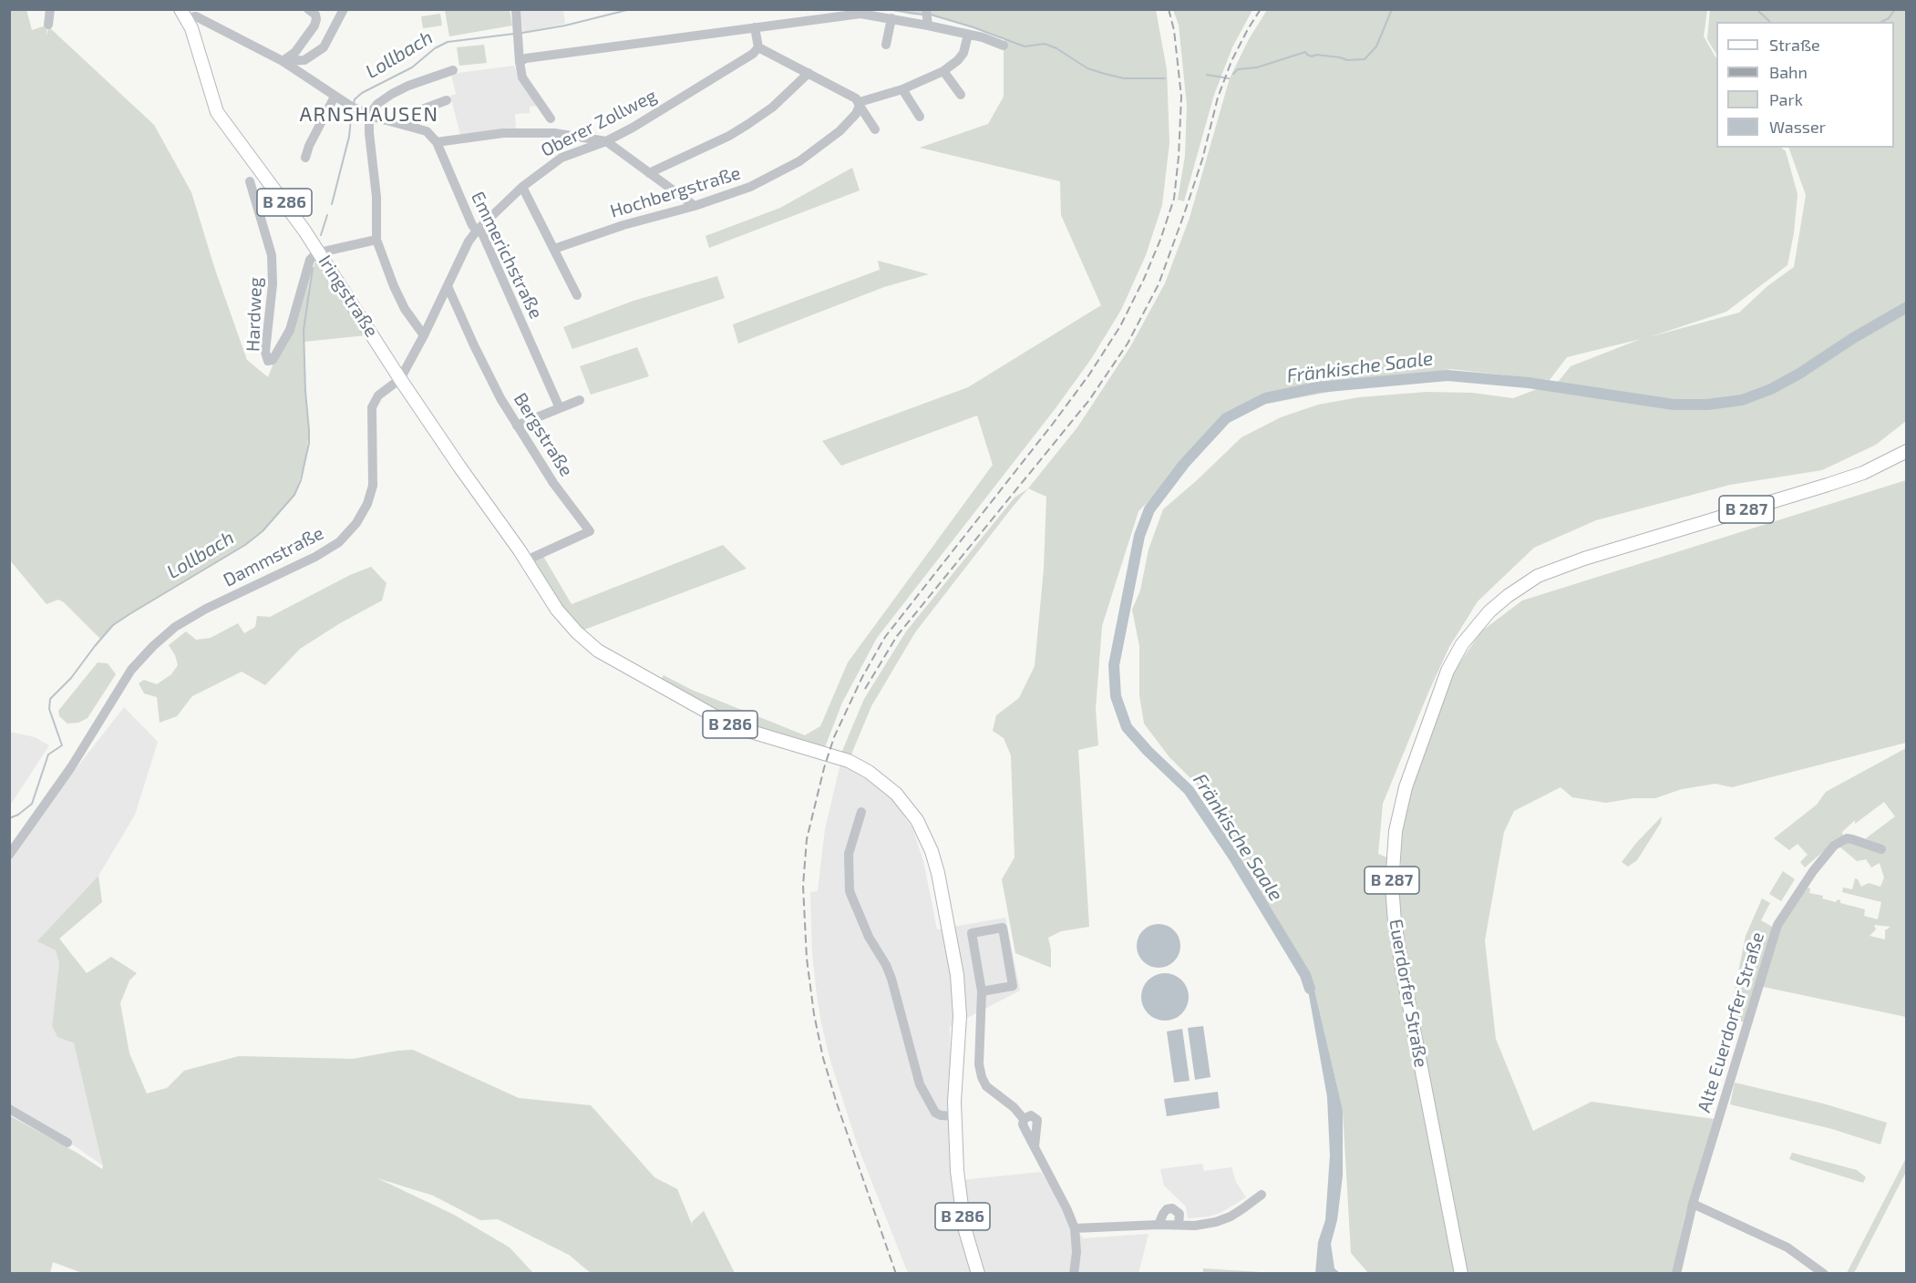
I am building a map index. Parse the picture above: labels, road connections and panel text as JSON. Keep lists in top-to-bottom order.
{
  "streets": {
    "main road": [
      "B 286",
      "Iringstraße",
      "B 287",
      "Euerdorfer Straße"
    ],
    "street": [
      "Oberer Zollweg",
      "Hochbergstraße",
      "Emmerichstraße",
      "Hardweg",
      "Bergstraße",
      "Dammstraße",
      "Alte Euerdorfer Straße"
    ]
  },
  "crossings": [
    ["Oberer Zollweg", "Emmerichstraße"],
    ["Oberer Zollweg", "Iringstraße"],
    ["Oberer Zollweg", "Bergstraße"],
    ["Oberer Zollweg", "Dammstraße"],
    ["B 286", "Iringstraße"],
    ["Iringstraße", "Hardweg"],
    ["Iringstraße", "Bergstraße"],
    ["Iringstraße", "Dammstraße"]
  ],
  "districts": ["ARNSHAUSEN"],
  "water": ["Lollbach", "Fränkische Saale"],
  "legend": [
    "Straße",
    "Bahn",
    "Park",
    "Wasser"
  ]
}
